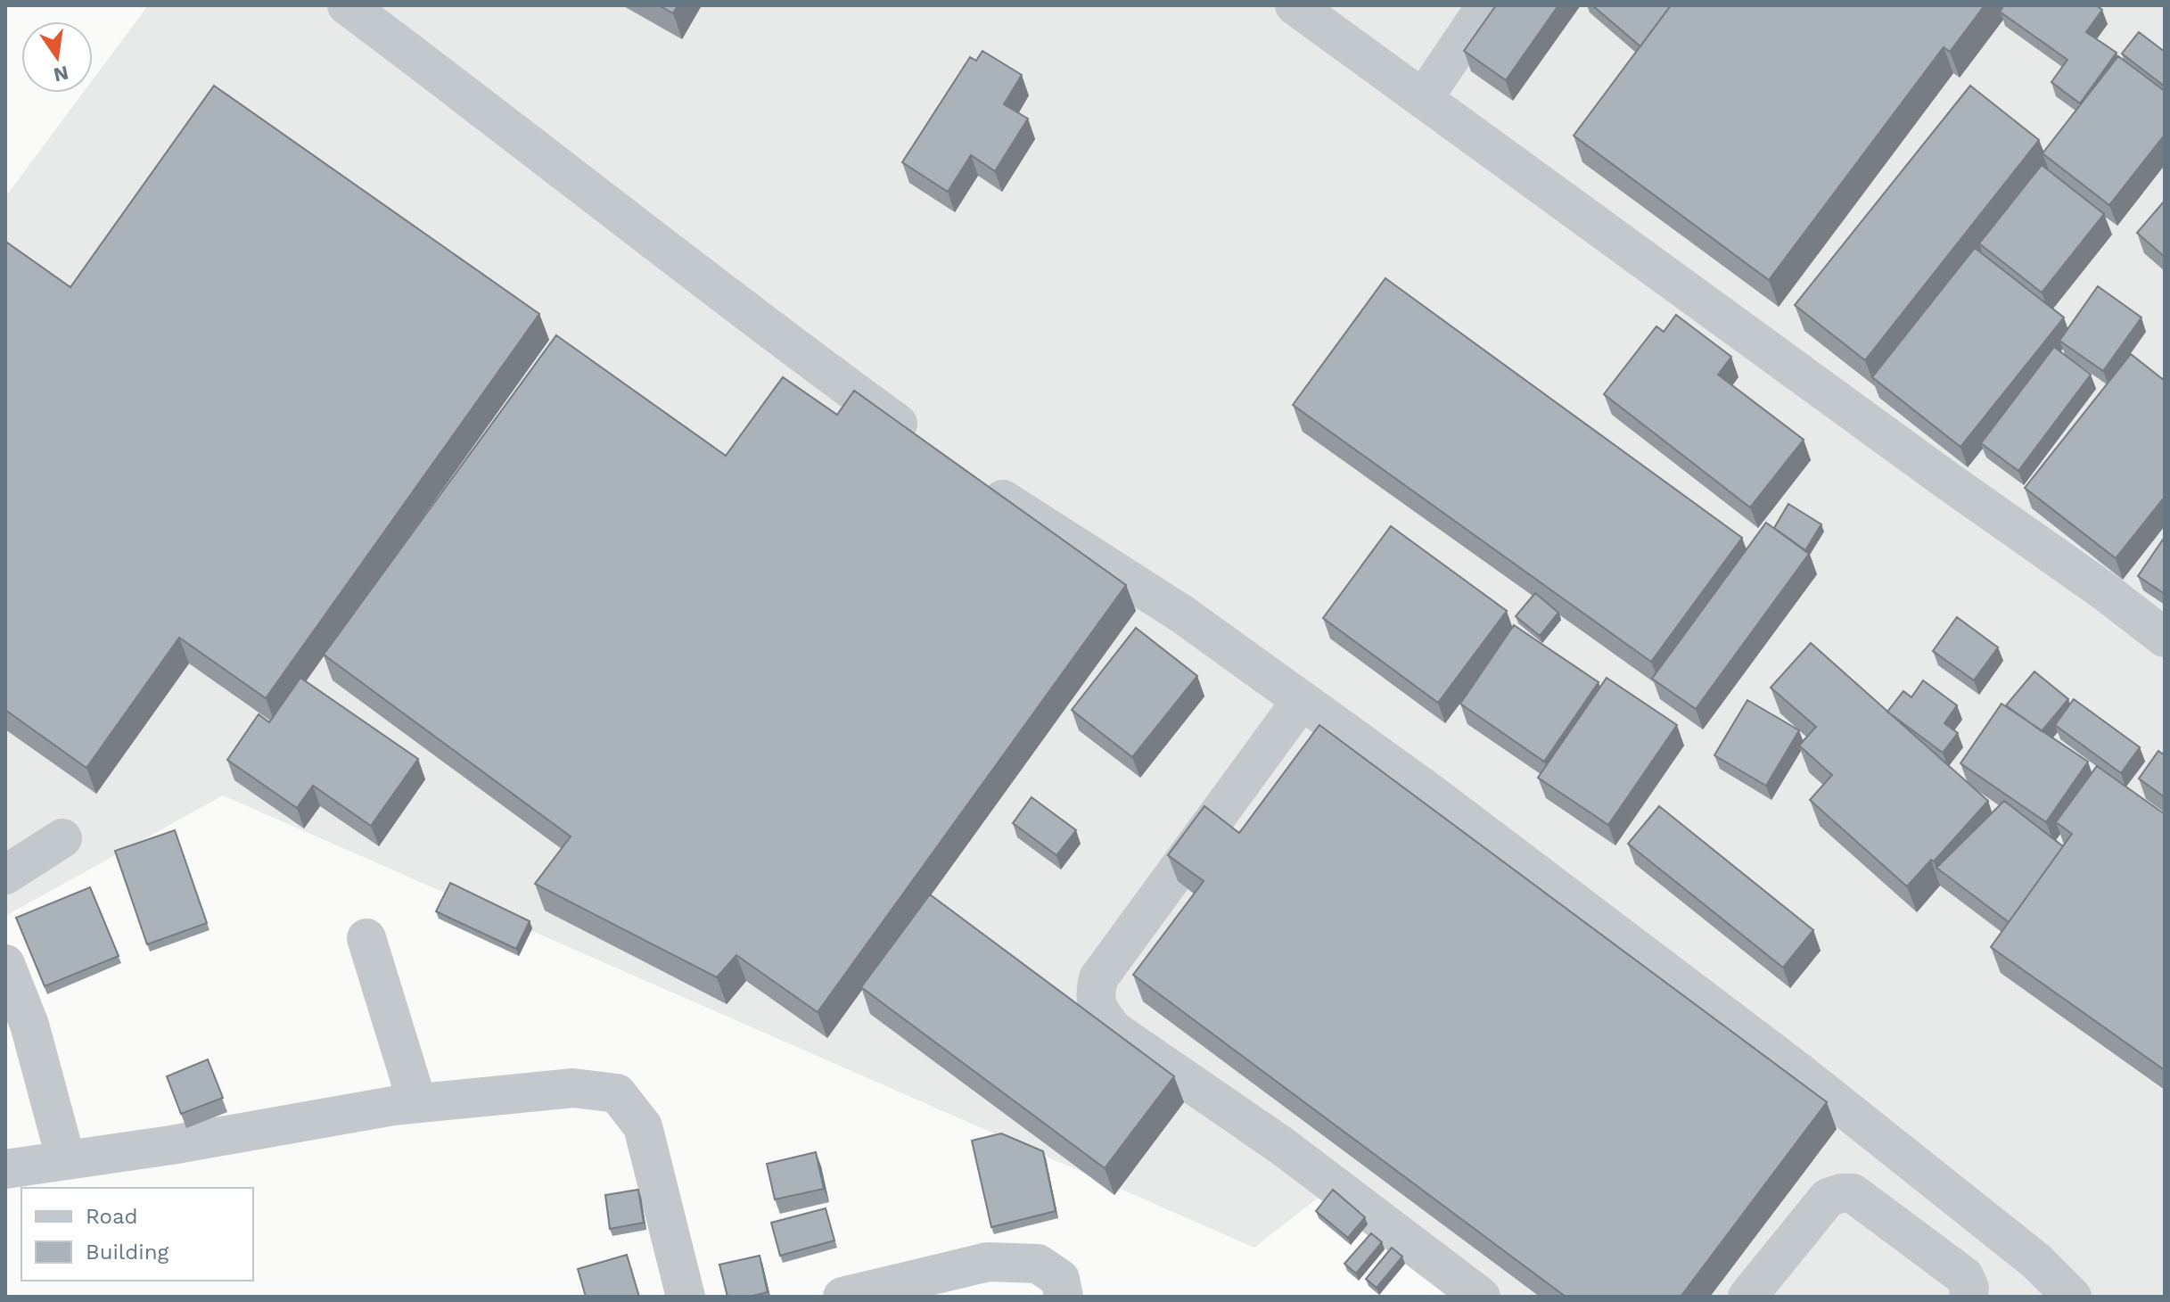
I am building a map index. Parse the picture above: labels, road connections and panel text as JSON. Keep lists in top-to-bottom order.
{
  "legend": ["Road", "Building"],
  "north": "bottom"
}
